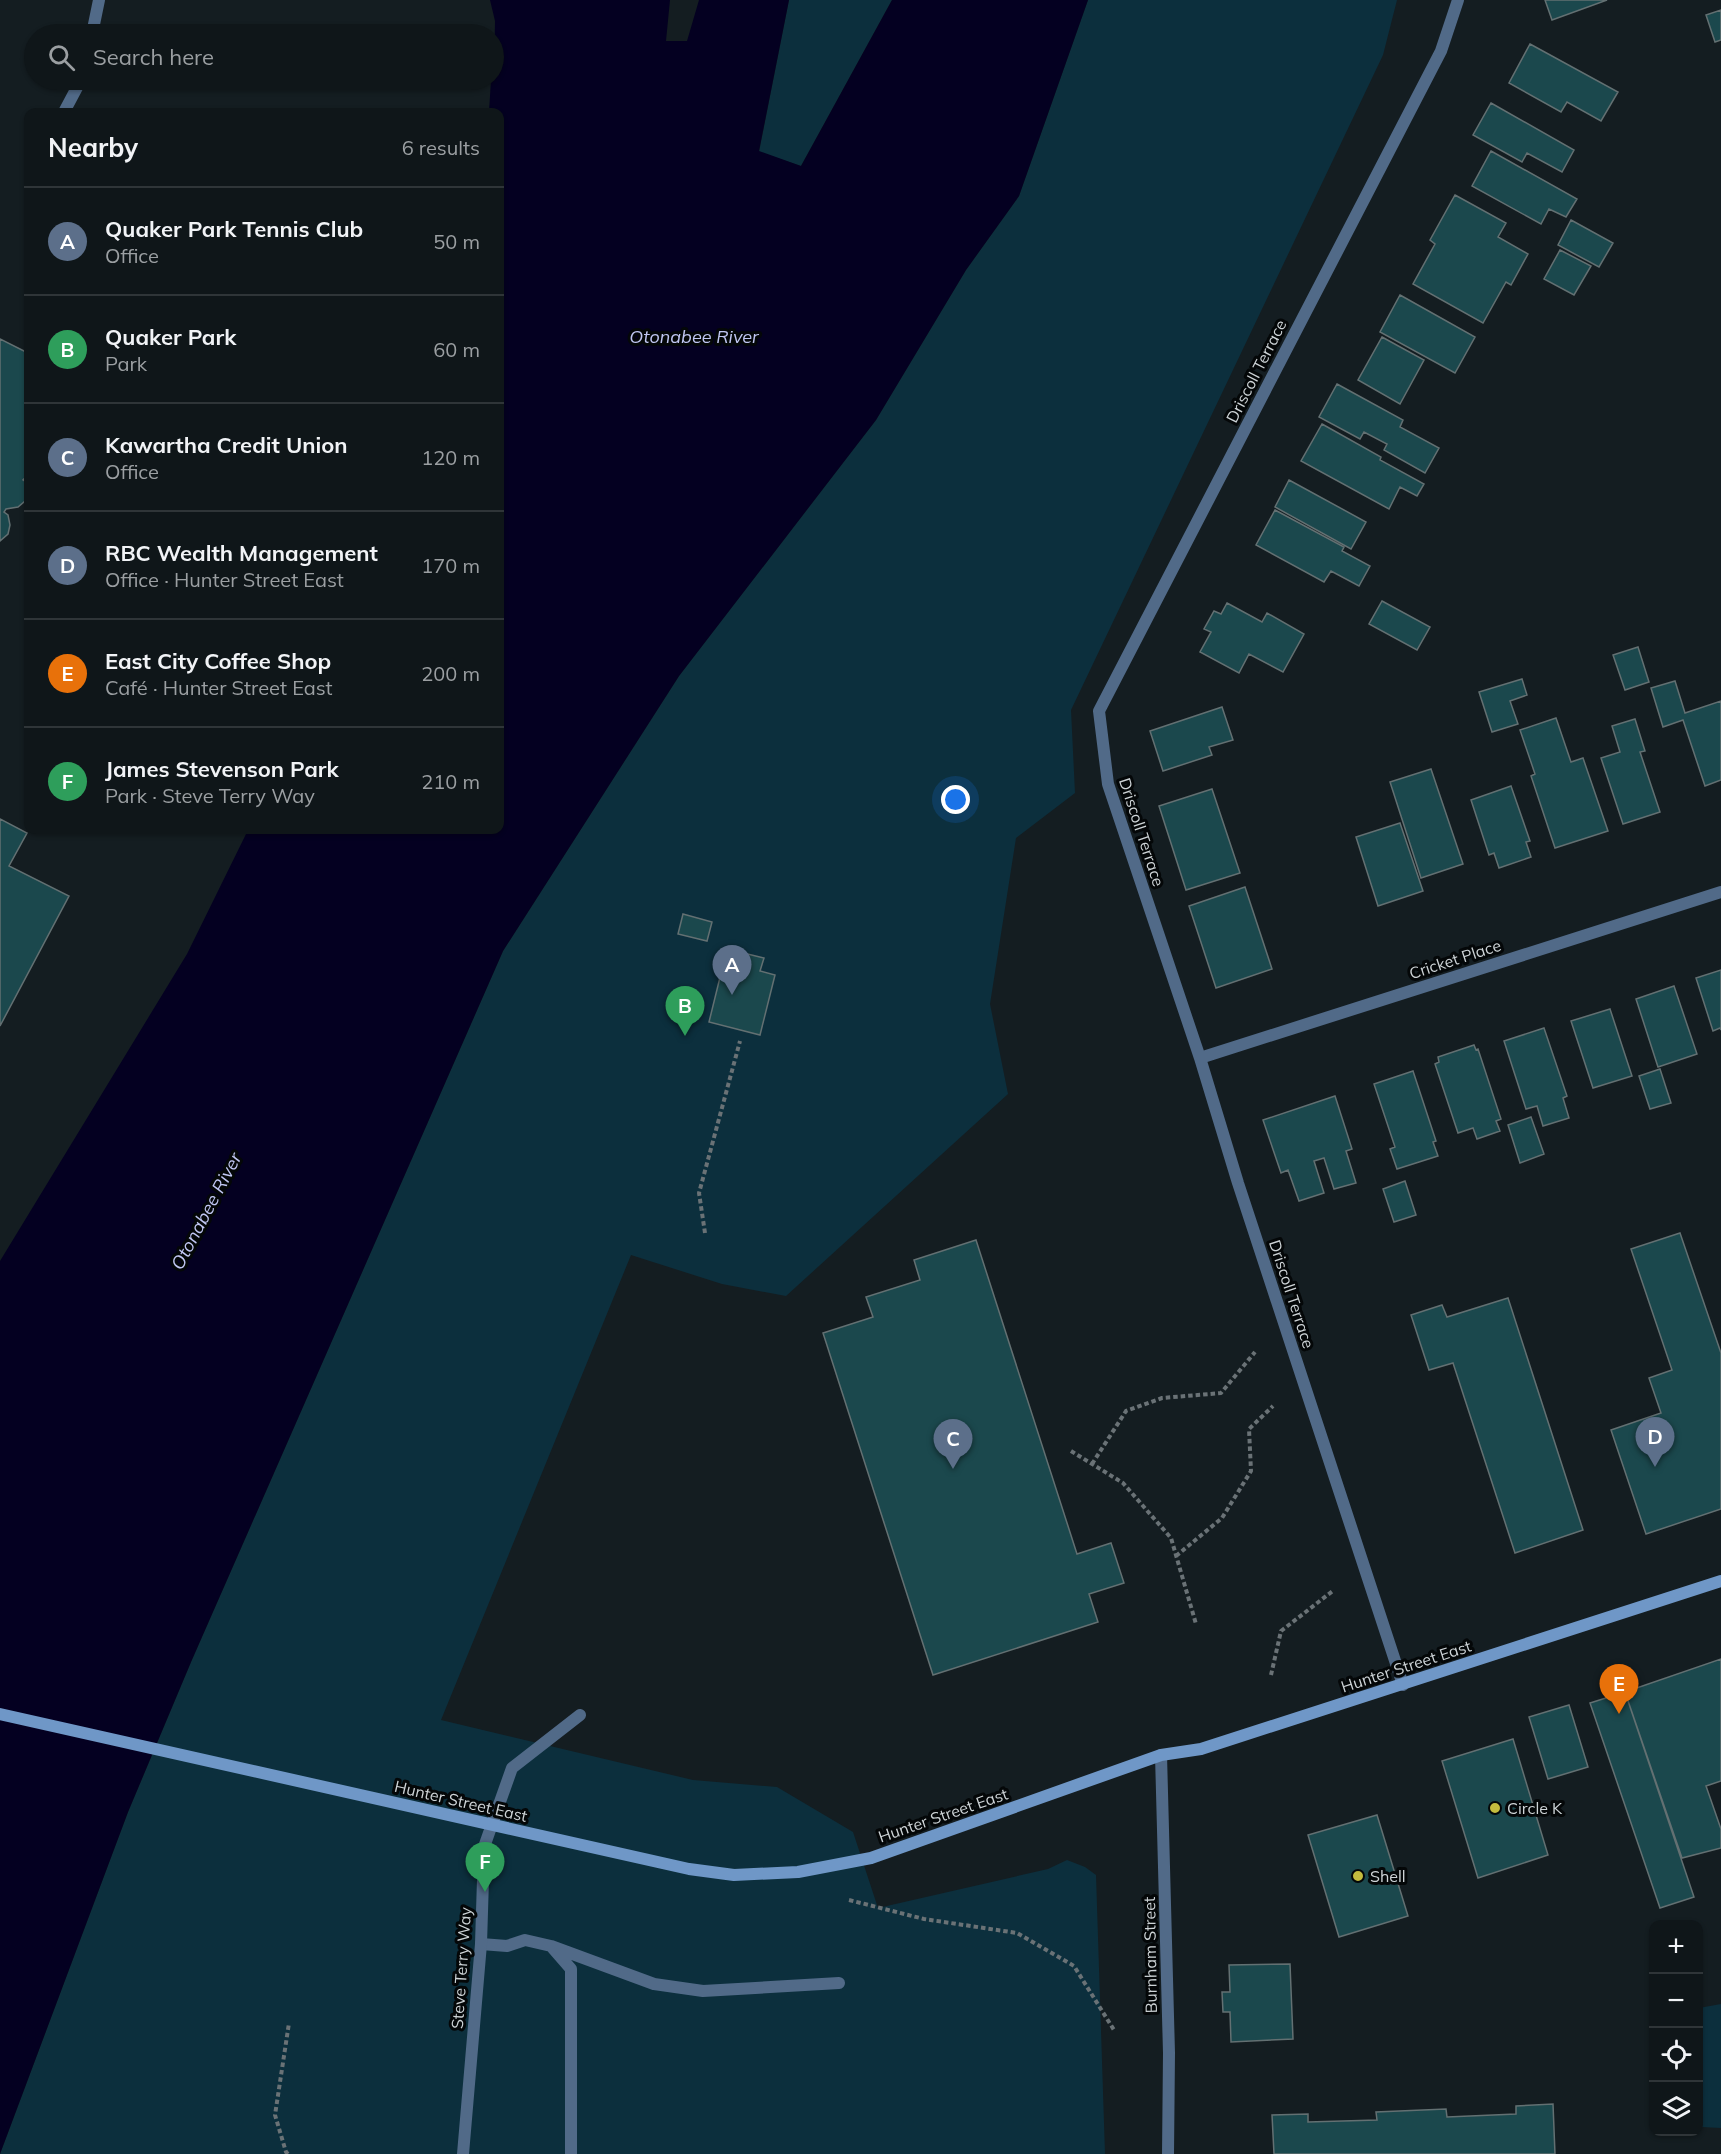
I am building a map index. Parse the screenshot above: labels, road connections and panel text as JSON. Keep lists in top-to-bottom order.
{
  "streets": {
    "main road": ["Hunter Street East"],
    "street": [
      "Driscoll Terrace",
      "Cricket Place",
      "Burnham Street",
      "Steve Terry Way"
    ]
  },
  "crossings": [
    ["Driscoll Terrace", "Cricket Place"],
    ["Driscoll Terrace", "Hunter Street East"],
    ["Hunter Street East", "Burnham Street"]
  ],
  "water": ["Otonabee River"],
  "places": ["Circle K", "Shell"],
  "page": {
    "search": "Search here",
    "heading": ["Nearby", "6 results"],
    "list": [
      {
        "mark": "A",
        "name": "Quaker Park Tennis Club",
        "note": "Office",
        "value": "50 m"
      },
      {
        "mark": "B",
        "name": "Quaker Park",
        "note": "Park",
        "value": "60 m"
      },
      {
        "mark": "C",
        "name": "Kawartha Credit Union",
        "note": "Office",
        "value": "120 m"
      },
      {
        "mark": "D",
        "name": "RBC Wealth Management",
        "note": "Office · Hunter Street East",
        "value": "170 m"
      },
      {
        "mark": "E",
        "name": "East City Coffee Shop",
        "note": "Café · Hunter Street East",
        "value": "200 m"
      },
      {
        "mark": "F",
        "name": "James Stevenson Park",
        "note": "Park · Steve Terry Way",
        "value": "210 m"
      }
    ],
    "pins": [
      "A",
      "B",
      "D",
      "C",
      "E",
      "F"
    ],
    "map_buttons": ["+", "−"]
  }
}
